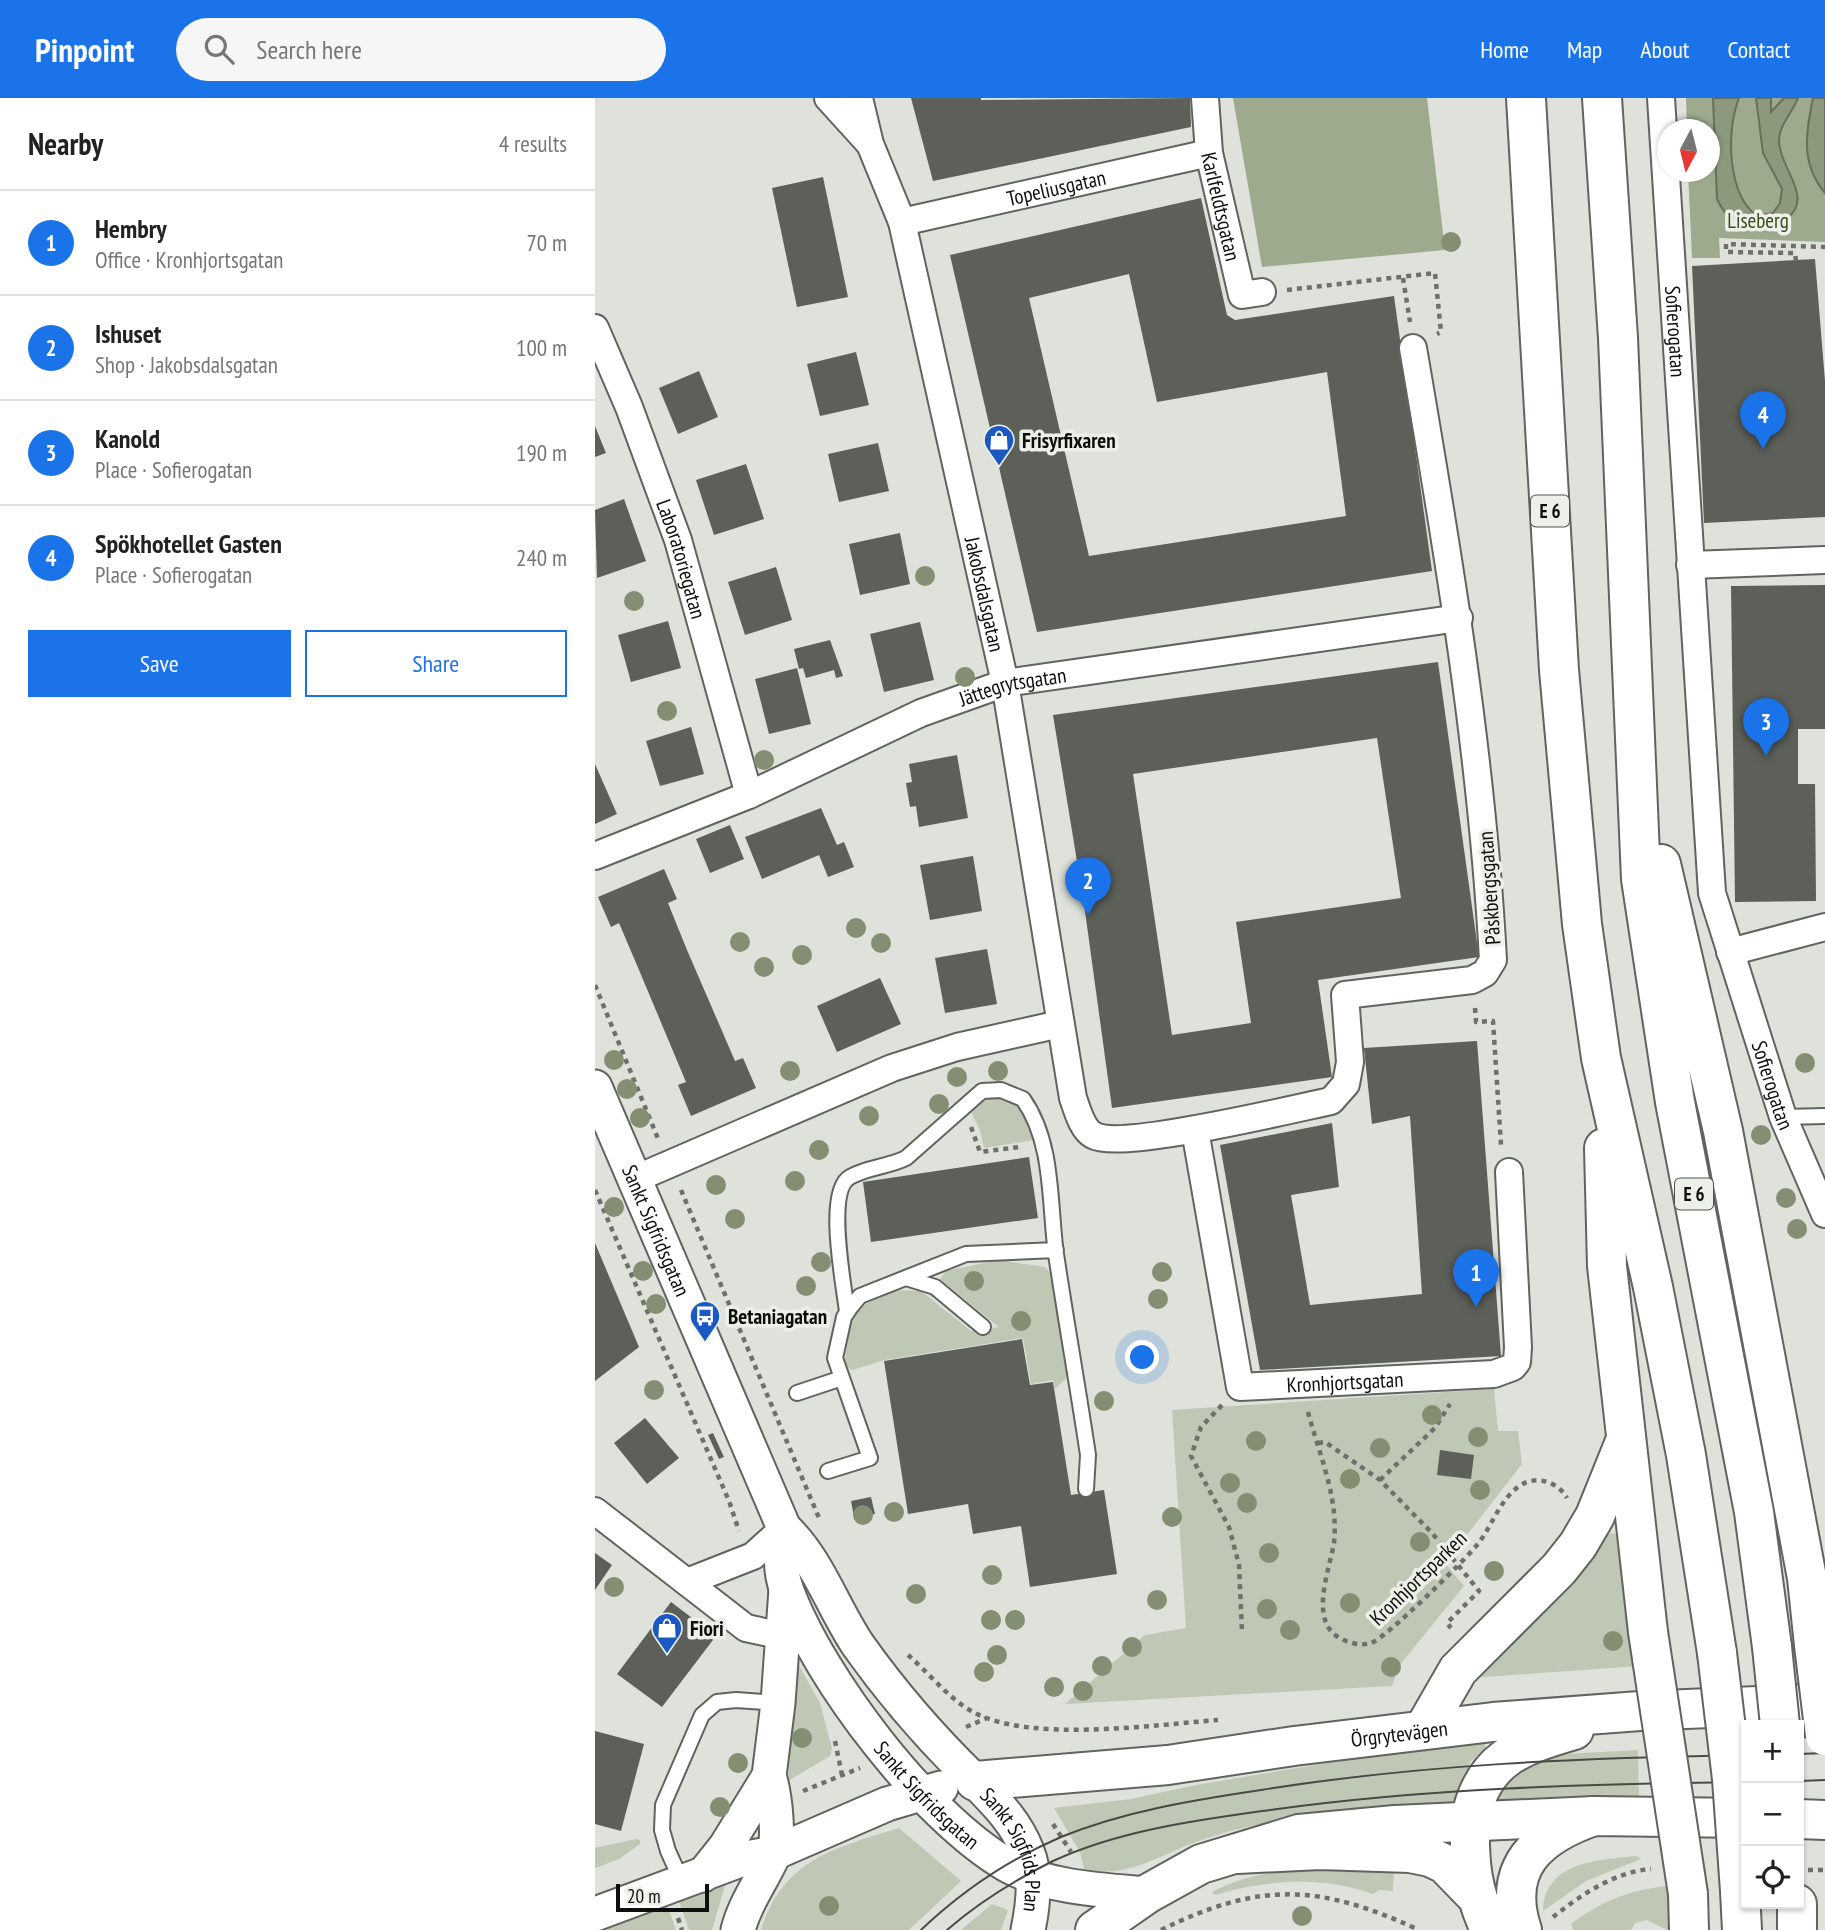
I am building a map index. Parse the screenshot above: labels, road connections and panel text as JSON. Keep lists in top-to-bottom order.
{
  "streets": {
    "main road": ["E 6", "Örgrytevägen"],
    "street": [
      "Topeliusgatan",
      "Karlfeldtsgatan",
      "Sofierogatan",
      "Laboratoriegatan",
      "Jakobsdalsgatan",
      "Jättegrytsgatan",
      "Påskbergsgatan",
      "Sankt Sigfridsgatan",
      "Kronhjortsgatan",
      "Sankt Sigfrids Plan"
    ],
    "path": ["Kronhjortsparken"]
  },
  "crossings": [
    ["Topeliusgatan", "Karlfeldtsgatan"],
    ["Topeliusgatan", "Jakobsdalsgatan"],
    ["E 6", "Örgrytevägen"],
    ["Laboratoriegatan", "Jättegrytsgatan"],
    ["Jakobsdalsgatan", "Jättegrytsgatan"],
    ["Jättegrytsgatan", "Påskbergsgatan"],
    ["Sankt Sigfridsgatan", "Örgrytevägen"],
    ["Sankt Sigfridsgatan", "Sankt Sigfrids Plan"],
    ["Kronhjortsgatan", "Kronhjortsparken"],
    ["Örgrytevägen", "Sankt Sigfrids Plan"]
  ],
  "parks": ["Liseberg"],
  "places": {
    "shop": ["Frisyrfixaren", "Fiori"],
    "bus stop": ["Betaniagatan"]
  },
  "scale_bar": "20 m",
  "north": "bottom",
  "page": {
    "header": "Pinpoint",
    "search": "Search here",
    "nav": [
      "Home",
      "Map",
      "About",
      "Contact"
    ],
    "heading": ["Nearby", "4 results"],
    "list": [
      {
        "mark": "1",
        "name": "Hembry",
        "note": "Office · Kronhjortsgatan",
        "value": "70 m"
      },
      {
        "mark": "2",
        "name": "Ishuset",
        "note": "Shop · Jakobsdalsgatan",
        "value": "100 m"
      },
      {
        "mark": "3",
        "name": "Kanold",
        "note": "Place · Sofierogatan",
        "value": "190 m"
      },
      {
        "mark": "4",
        "name": "Spökhotellet Gasten",
        "note": "Place · Sofierogatan",
        "value": "240 m"
      }
    ],
    "pins": [
      "4",
      "3",
      "2",
      "1"
    ],
    "buttons": ["Save", "Share"],
    "map_buttons": ["+", "−"],
    "scale": "20 m"
  }
}
